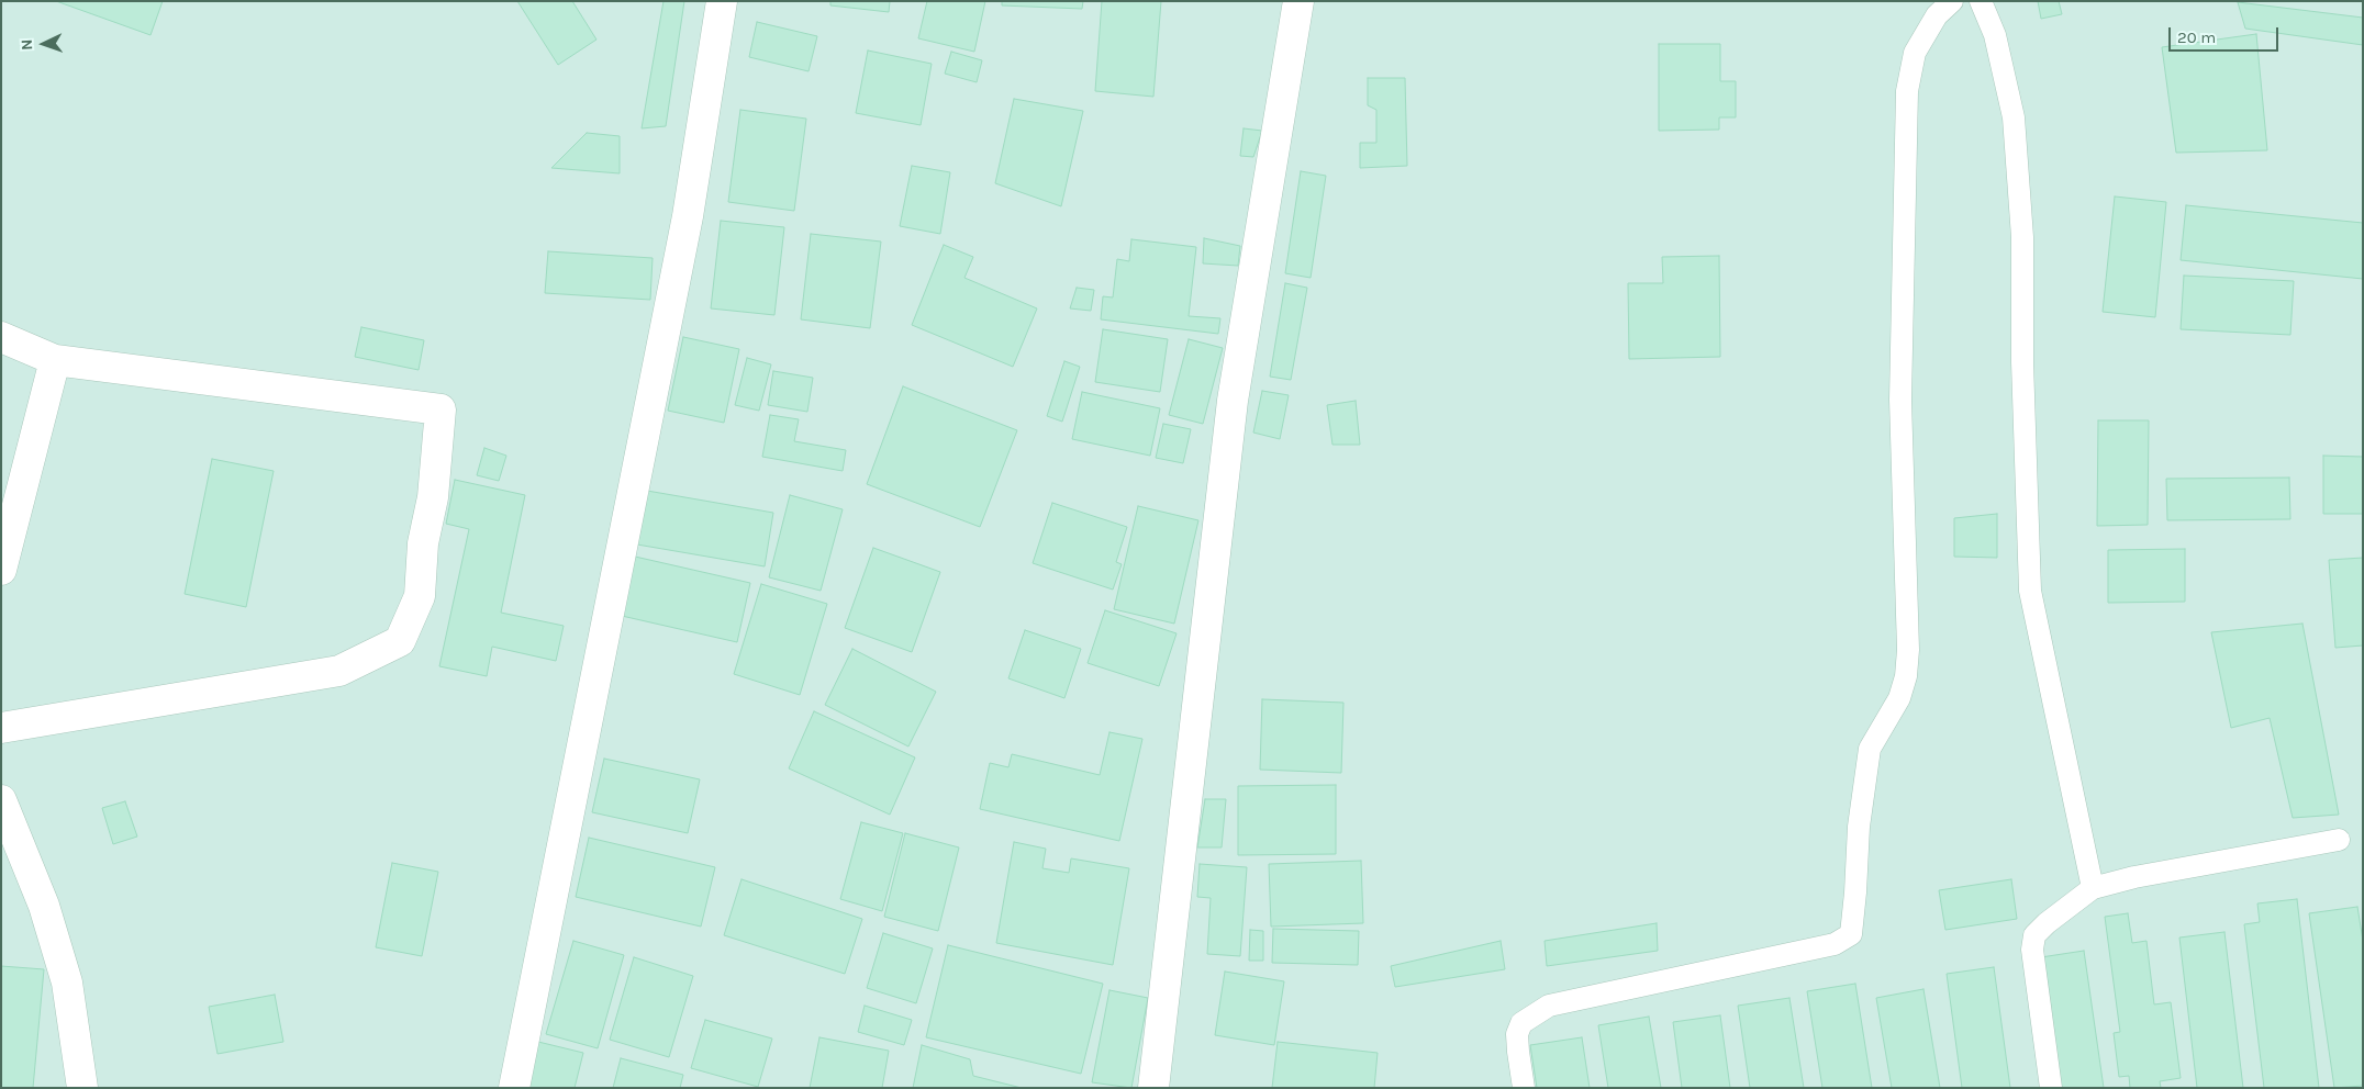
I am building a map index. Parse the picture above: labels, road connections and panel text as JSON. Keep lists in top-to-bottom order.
{
  "scale_bar": "20 m",
  "north": "left"
}
